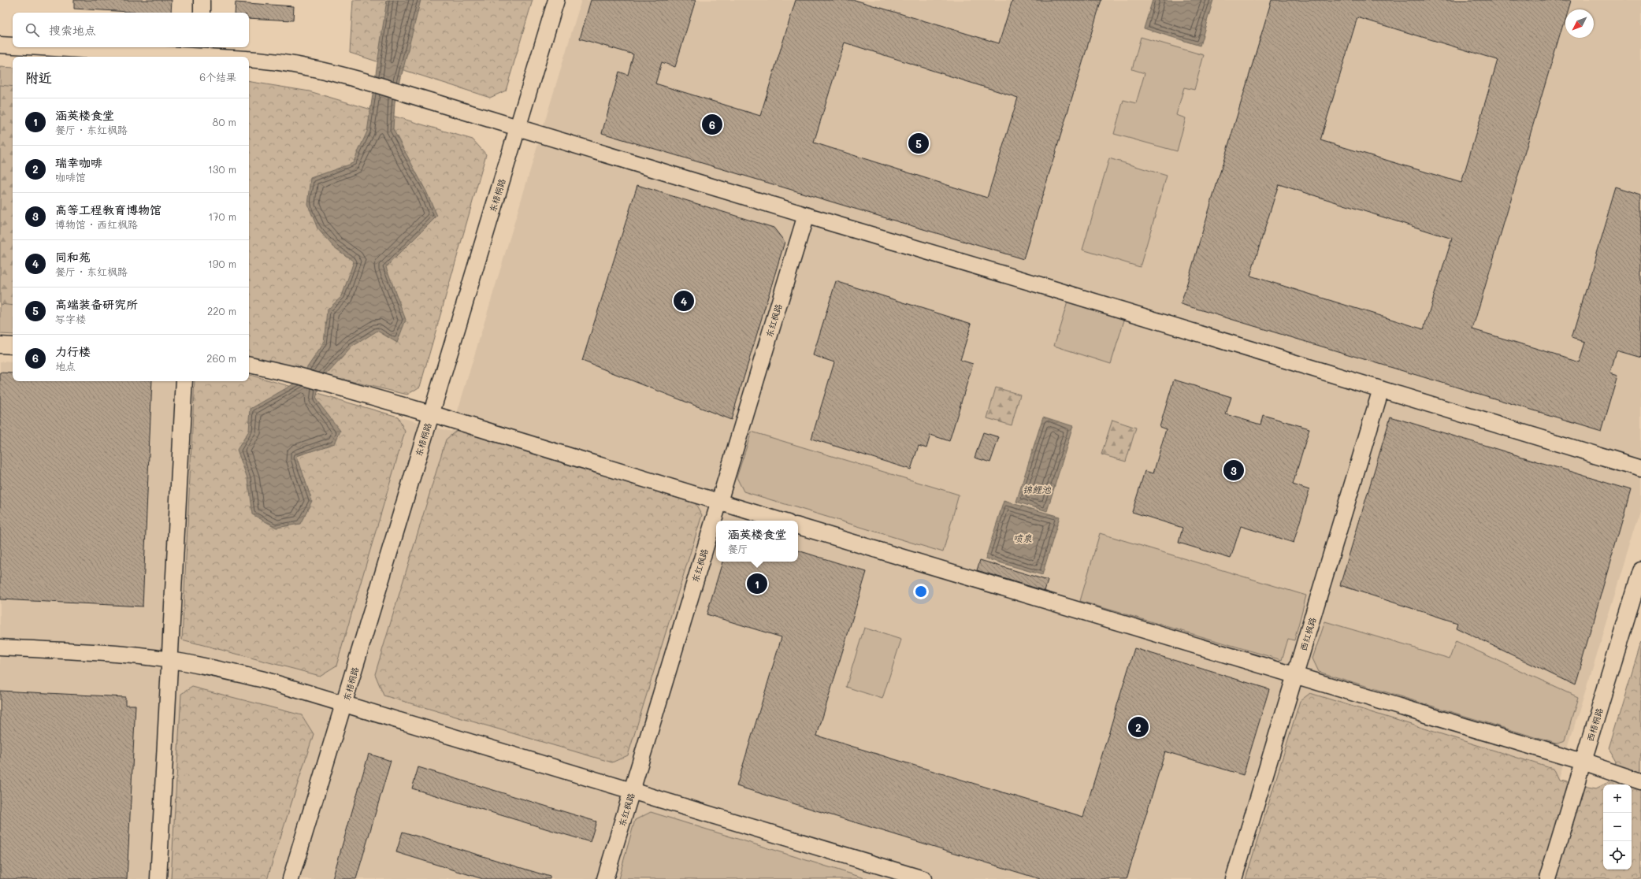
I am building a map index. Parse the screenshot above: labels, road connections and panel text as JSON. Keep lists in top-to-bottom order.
{
  "streets": {
    "street": [
      "东梧桐路",
      "东红枫路",
      "西红枫路",
      "西梧桐路"
    ]
  },
  "water": ["锦鲤池", "喷泉"],
  "north": "bottom left",
  "page": {
    "search": "搜索地点",
    "heading": ["附近", "6个结果"],
    "list": [
      {
        "mark": "1",
        "name": "涵英楼食堂",
        "note": "餐厅 · 东红枫路",
        "value": "80 m"
      },
      {
        "mark": "2",
        "name": "瑞幸咖啡",
        "note": "咖啡馆",
        "value": "130 m"
      },
      {
        "mark": "3",
        "name": "高等工程教育博物馆",
        "note": "博物馆 · 西红枫路",
        "value": "170 m"
      },
      {
        "mark": "4",
        "name": "同和苑",
        "note": "餐厅 · 东红枫路",
        "value": "190 m"
      },
      {
        "mark": "5",
        "name": "高端装备研究所",
        "note": "写字楼",
        "value": "220 m"
      },
      {
        "mark": "6",
        "name": "力行楼",
        "note": "地点",
        "value": "260 m"
      }
    ],
    "pins": [
      "6",
      "5",
      "4",
      "3",
      "1",
      "2"
    ],
    "popup": ["涵英楼食堂", "餐厅"],
    "map_buttons": ["+", "−"]
  }
}
